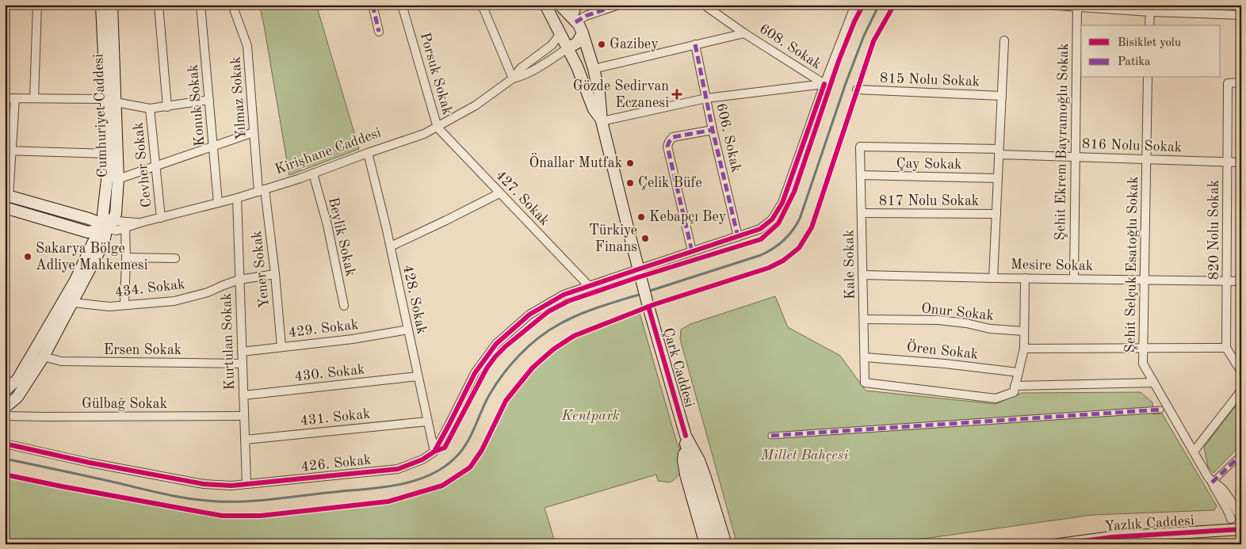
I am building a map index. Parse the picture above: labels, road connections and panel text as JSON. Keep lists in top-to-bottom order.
{
  "streets": {
    "main road": [
      "Cumhuriyet Caddesi",
      "Kirişhane Caddesi",
      "Çark Caddesi",
      "Yazlık Caddesi"
    ],
    "street": [
      "608. Sokak",
      "Porsuk Sokak",
      "815 Nolu Sokak",
      "Yılmaz Sokak",
      "Konuk Sokak",
      "606. Sokak",
      "Şehit Ekrem Bayramoğlu Sokak",
      "816 Nolu Sokak",
      "Çay Sokak",
      "Cevher Sokak",
      "427. Sokak",
      "817 Nolu Sokak",
      "820 Nolu Sokak",
      "Beylik Sokak",
      "Kale Sokak",
      "Şehit Selçuk Esatoğlu Sokak",
      "Mesire Sokak",
      "Yener Sokak",
      "434. Sokak",
      "428. Sokak",
      "Onur Sokak",
      "429. Sokak",
      "Kurtulan Sokak",
      "Ersen Sokak",
      "Ören Sokak",
      "430. Sokak",
      "Gülbağ Sokak",
      "431. Sokak",
      "426. Sokak"
    ]
  },
  "crossings": [
    ["Porsuk Sokak", "Kirişhane Caddesi"],
    ["Porsuk Sokak", "427. Sokak"],
    ["Yılmaz Sokak", "Kirişhane Caddesi"],
    ["Yılmaz Sokak", "Yener Sokak"],
    ["Konuk Sokak", "Kirişhane Caddesi"],
    ["Cumhuriyet Caddesi", "Kirişhane Caddesi"],
    ["Şehit Ekrem Bayramoğlu Sokak", "816 Nolu Sokak"],
    ["Şehit Ekrem Bayramoğlu Sokak", "Mesire Sokak"],
    ["816 Nolu Sokak", "820 Nolu Sokak"],
    ["816 Nolu Sokak", "Kale Sokak"],
    ["816 Nolu Sokak", "Şehit Selçuk Esatoğlu Sokak"],
    ["Kirişhane Caddesi", "Cevher Sokak"],
    ["Kirişhane Caddesi", "427. Sokak"],
    ["Kirişhane Caddesi", "Beylik Sokak"],
    ["Kirişhane Caddesi", "Yener Sokak"],
    ["Kirişhane Caddesi", "428. Sokak"],
    ["Kirişhane Caddesi", "Kurtulan Sokak"],
    ["Kirişhane Caddesi", "Çark Caddesi"],
    ["Çay Sokak", "Kale Sokak"],
    ["817 Nolu Sokak", "Kale Sokak"],
    ["820 Nolu Sokak", "Mesire Sokak"],
    ["Kale Sokak", "Mesire Sokak"],
    ["Kale Sokak", "Onur Sokak"],
    ["Kale Sokak", "Ören Sokak"],
    ["Şehit Selçuk Esatoğlu Sokak", "Mesire Sokak"],
    ["Şehit Selçuk Esatoğlu Sokak", "Yazlık Caddesi"],
    ["Yener Sokak", "434. Sokak"],
    ["Yener Sokak", "429. Sokak"],
    ["434. Sokak", "Kurtulan Sokak"],
    ["428. Sokak", "429. Sokak"],
    ["428. Sokak", "430. Sokak"],
    ["428. Sokak", "431. Sokak"],
    ["428. Sokak", "426. Sokak"],
    ["429. Sokak", "Kurtulan Sokak"],
    ["Kurtulan Sokak", "Ersen Sokak"],
    ["Kurtulan Sokak", "430. Sokak"],
    ["Kurtulan Sokak", "Gülbağ Sokak"],
    ["Kurtulan Sokak", "431. Sokak"],
    ["Kurtulan Sokak", "426. Sokak"]
  ],
  "parks": ["Kentpark", "Millet Bahçesi"],
  "places": {
    "other": [
      "Gazibey",
      "Önallar Mutfak",
      "Çelik Büfe",
      "Kebapçı Bey",
      "Türkiye Finans",
      "Sakarya Bölge Adliye Mahkemesi"
    ],
    "health": ["Gözde Sedirvan Eczanesi"]
  },
  "legend": ["Bisiklet yolu", "Patika"]
}
